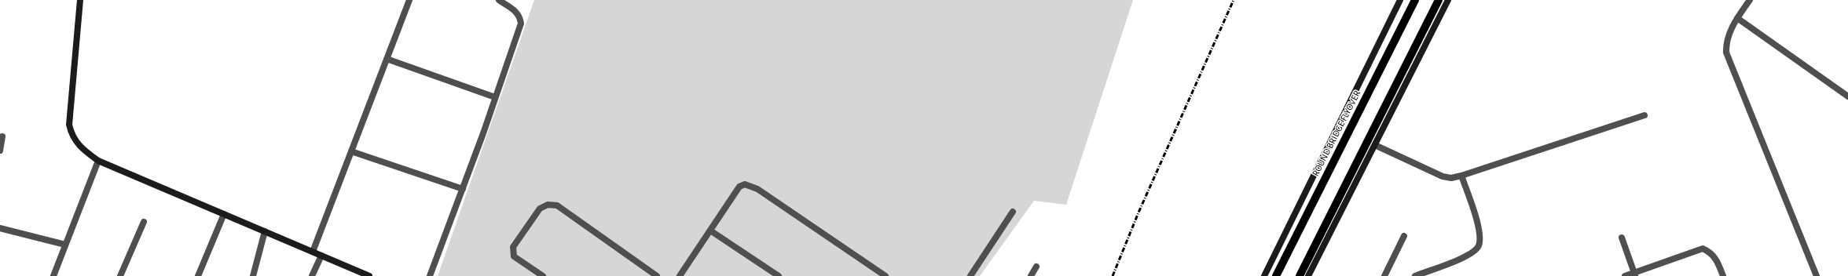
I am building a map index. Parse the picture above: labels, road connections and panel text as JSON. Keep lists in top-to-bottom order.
{
  "streets": {
    "main road": ["ROUND BRIDGE FLYOVER"]
  }
}
